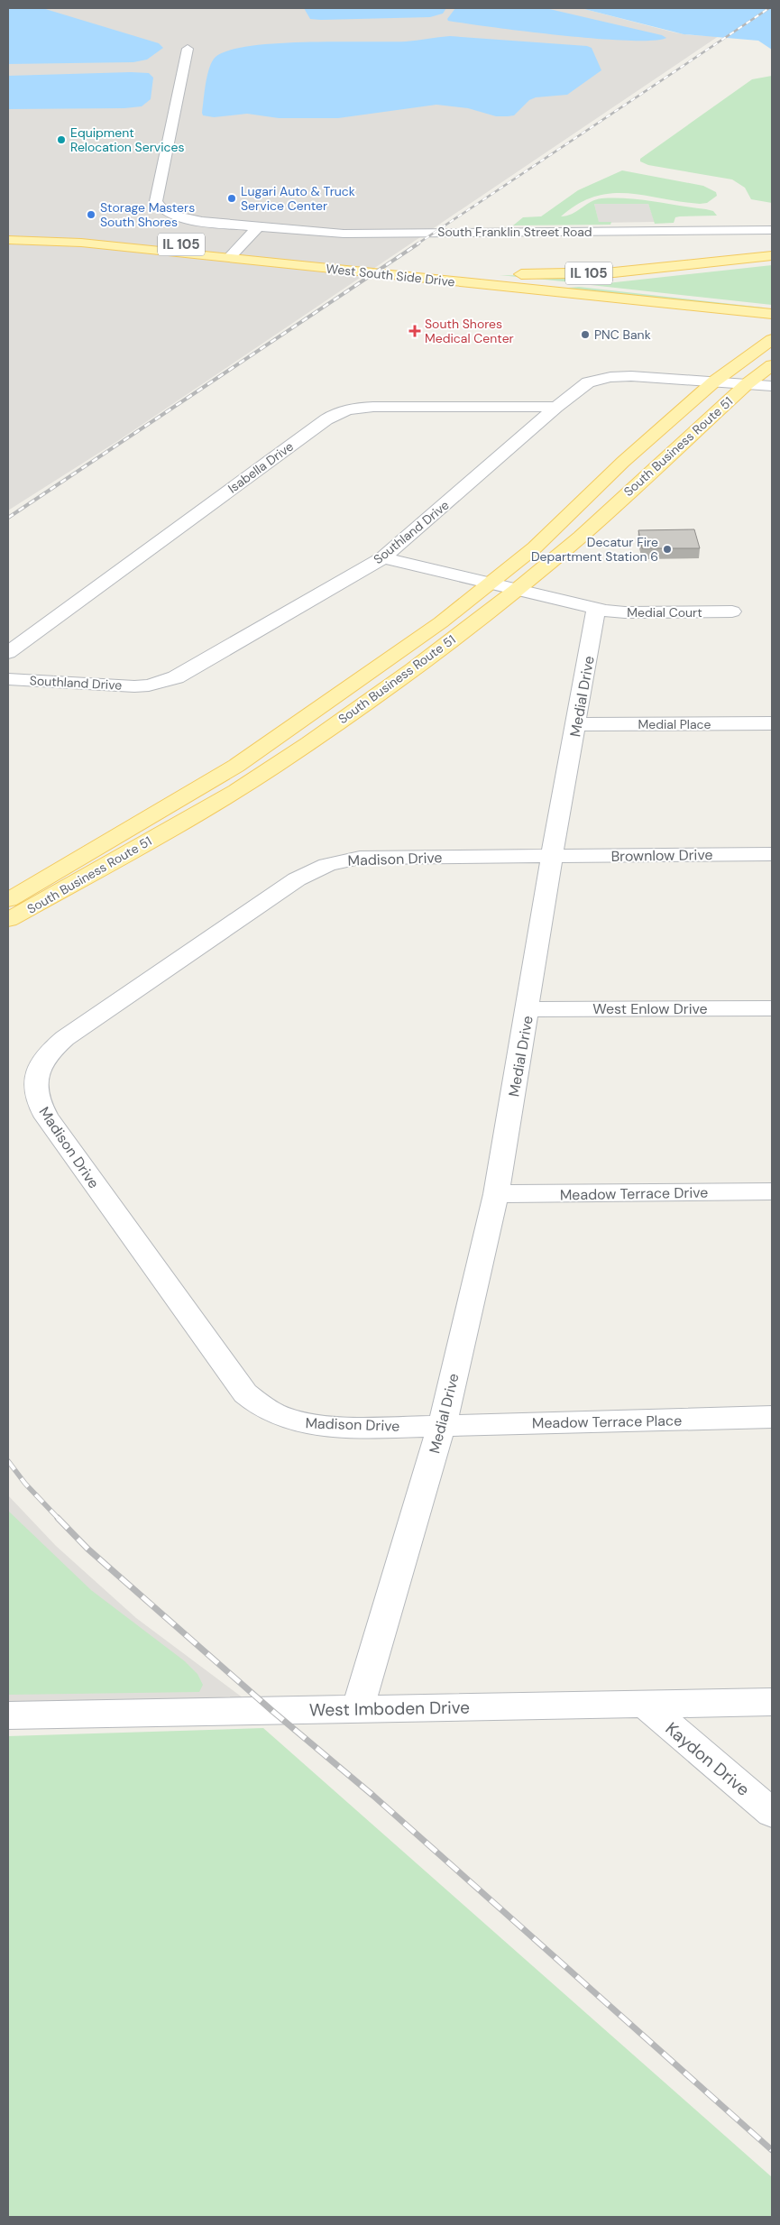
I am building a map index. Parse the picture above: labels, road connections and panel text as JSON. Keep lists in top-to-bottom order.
{
  "streets": {
    "main road": ["IL 105", "West South Side Drive", "South Business Route 51"],
    "street": [
      "South Franklin Street Road",
      "Isabella Drive",
      "Southland Drive",
      "Medial Court",
      "Medial Drive",
      "Medial Place",
      "Brownlow Drive",
      "Madison Drive",
      "West Enlow Drive",
      "Meadow Terrace Drive",
      "Meadow Terrace Place",
      "West Imboden Drive",
      "Kaydon Drive"
    ]
  },
  "crossings": [
    ["IL 105", "West South Side Drive"],
    ["South Business Route 51", "Southland Drive"],
    ["Isabella Drive", "Southland Drive"],
    ["Medial Court", "Medial Drive"],
    ["Medial Drive", "Medial Place"],
    ["Medial Drive", "Brownlow Drive"],
    ["Medial Drive", "Madison Drive"],
    ["Medial Drive", "West Enlow Drive"],
    ["Medial Drive", "Meadow Terrace Drive"],
    ["Medial Drive", "Meadow Terrace Place"],
    ["Medial Drive", "West Imboden Drive"],
    ["Brownlow Drive", "Madison Drive"],
    ["Madison Drive", "Meadow Terrace Place"],
    ["West Imboden Drive", "Kaydon Drive"]
  ],
  "places": {
    "other": [
      "Equipment Relocation Services",
      "Lugari Auto & Truck Service Center",
      "Storage Masters South Shores",
      "PNC Bank",
      "Decatur Fire Department Station 6"
    ],
    "health": ["South Shores Medical Center"]
  }
}
